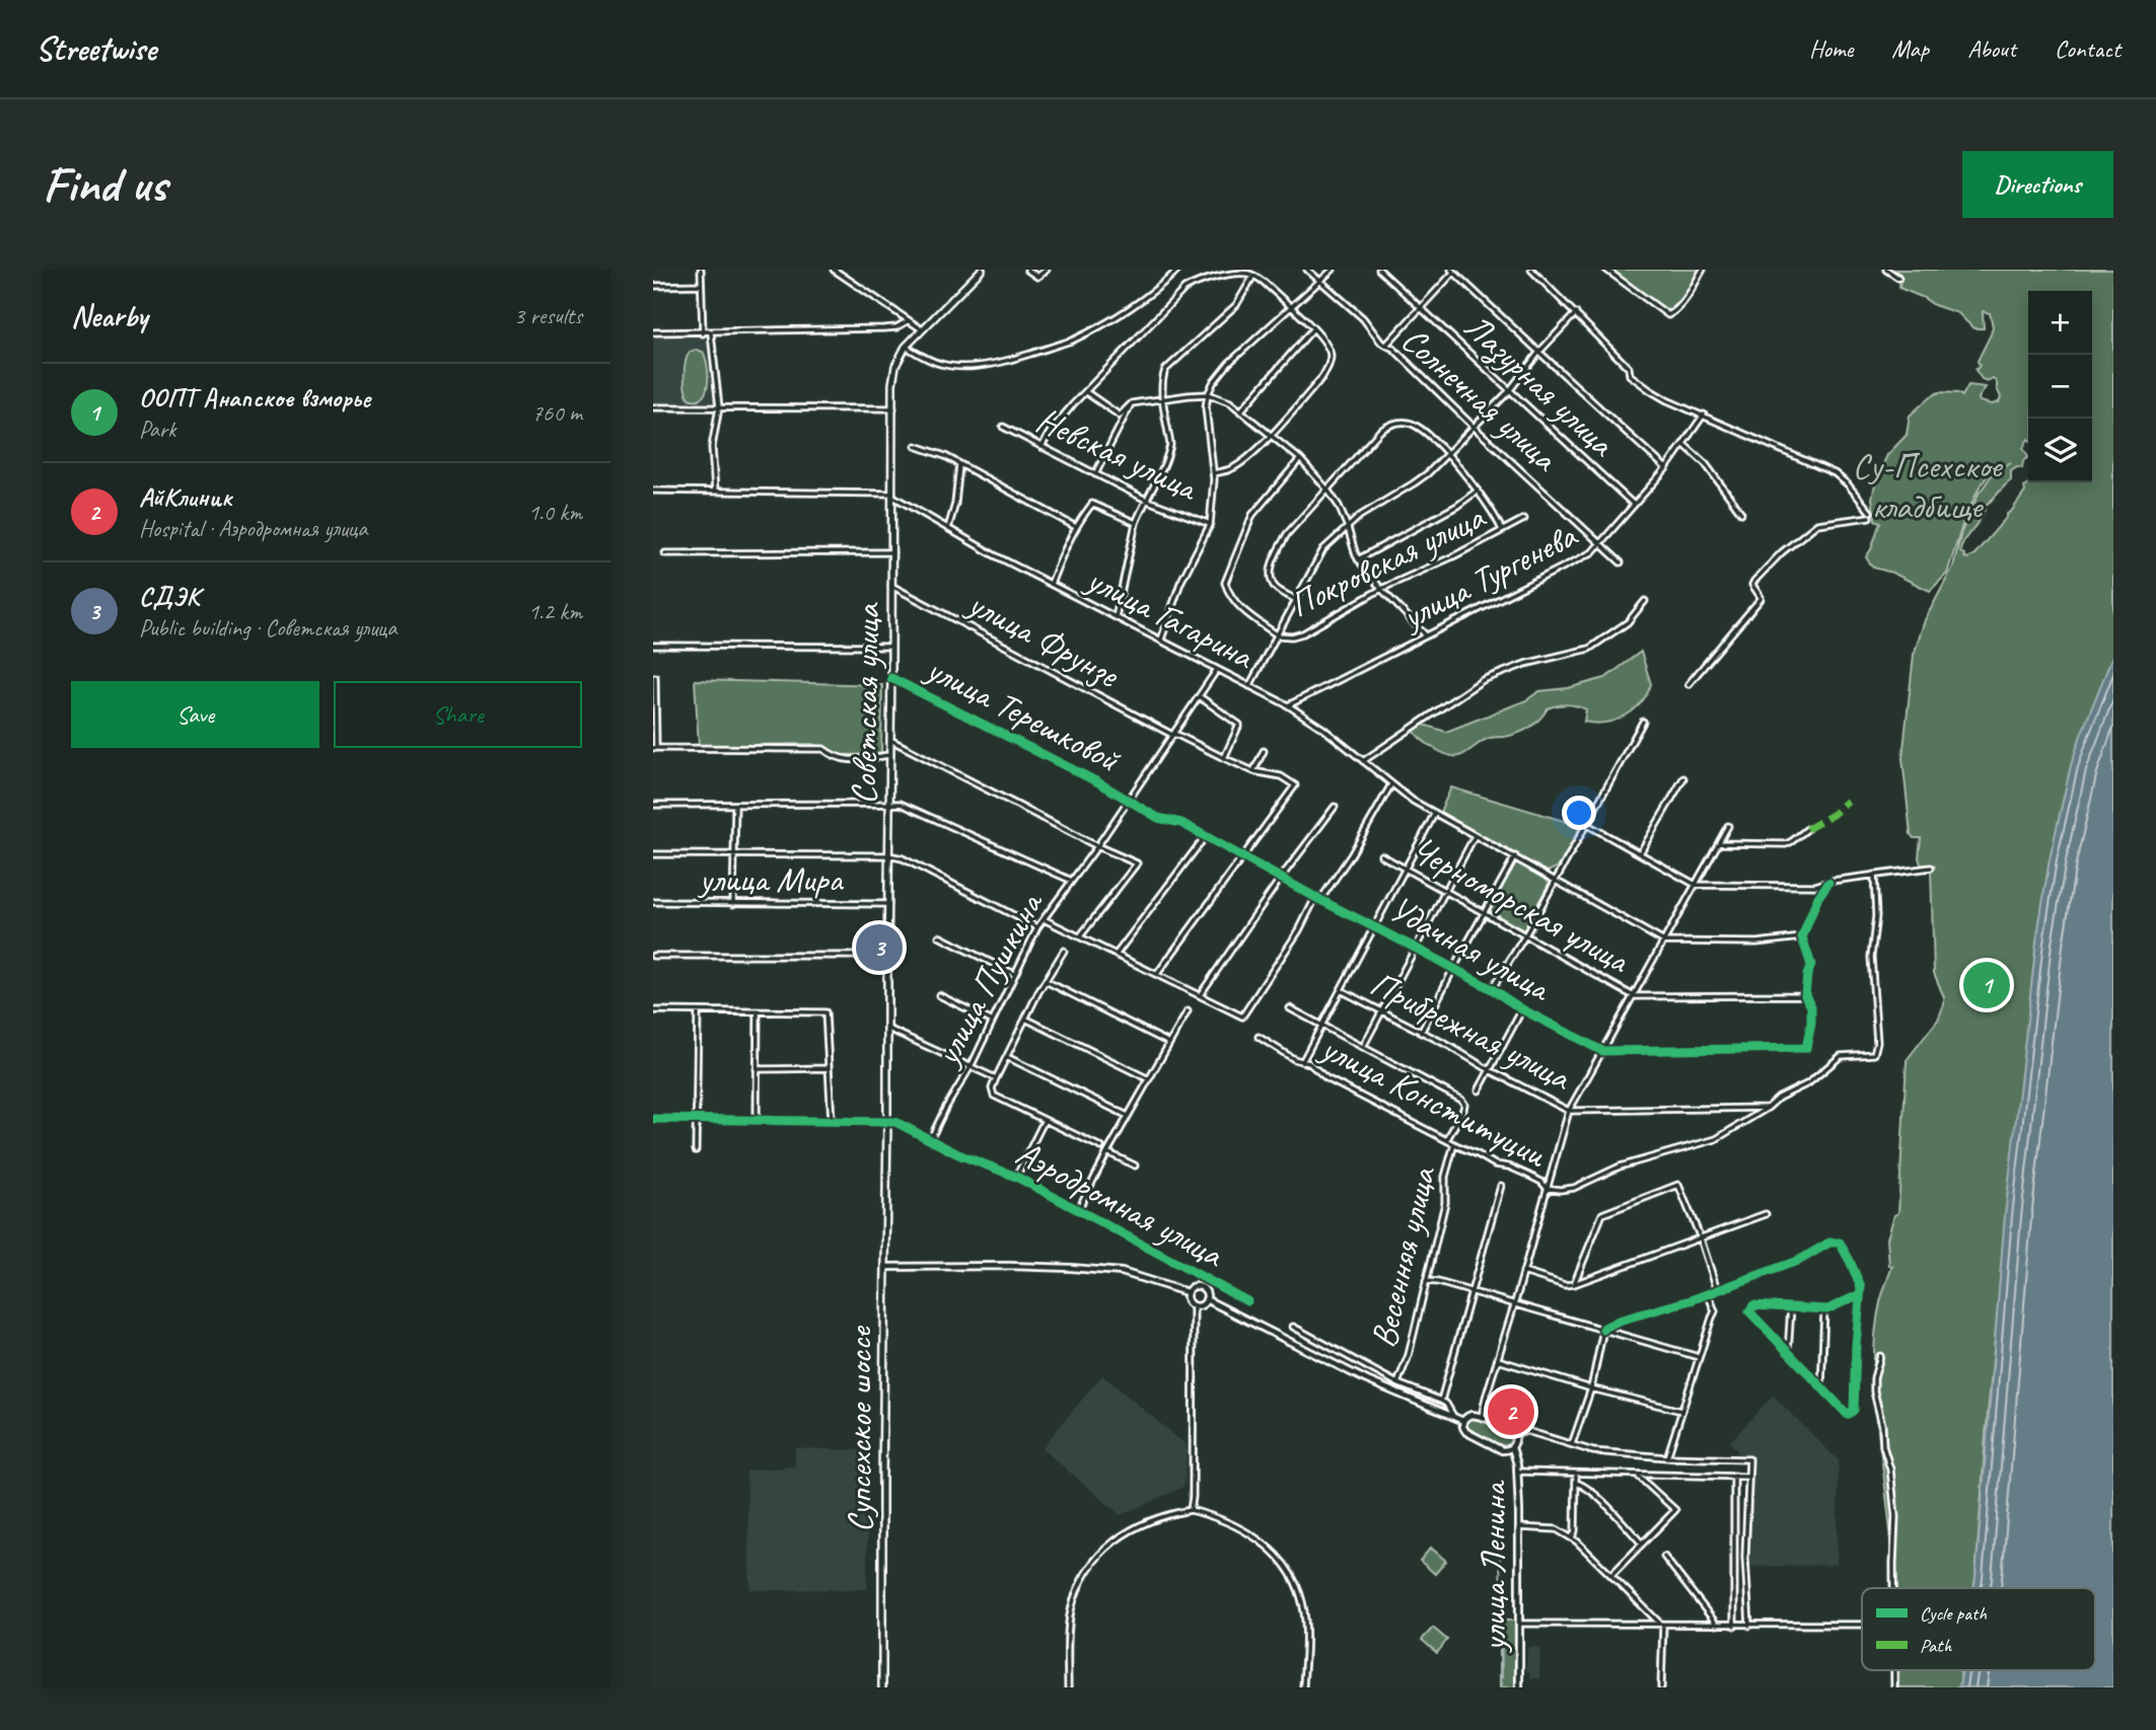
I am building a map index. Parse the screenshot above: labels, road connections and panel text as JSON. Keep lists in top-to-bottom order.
{
  "streets": {
    "main road": ["Советская улица", "Супсехское шоссе"],
    "street": [
      "Лазурная улица",
      "Солнечная улица",
      "Невская улица",
      "Покровская улица",
      "улица Тургенева",
      "улица Гагарина",
      "улица Фрунзе",
      "улица Терешковой",
      "улица Мира",
      "Черноморская улица",
      "Удачная улица",
      "улица Пушкина",
      "Прибрежная улица",
      "улица Конституции",
      "Аэродромная улица",
      "Весенняя улица",
      "улица Ленина"
    ]
  },
  "crossings": [
    ["Лазурная улица", "улица Тургенева"],
    ["Солнечная улица", "улица Тургенева"],
    ["улица Тургенева", "улица Гагарина"],
    ["улица Гагарина", "Советская улица"],
    ["улица Гагарина", "улица Пушкина"],
    ["улица Фрунзе", "Советская улица"],
    ["улица Фрунзе", "Удачная улица"],
    ["улица Фрунзе", "улица Пушкина"],
    ["Советская улица", "улица Терешковой"],
    ["Советская улица", "улица Мира"],
    ["Советская улица", "Аэродромная улица"],
    ["Советская улица", "Супсехское шоссе"],
    ["улица Терешковой", "Удачная улица"],
    ["улица Терешковой", "улица Пушкина"],
    ["Черноморская улица", "Удачная улица"],
    ["Удачная улица", "улица Пушкина"],
    ["улица Пушкина", "Аэродромная улица"],
    ["Прибрежная улица", "улица Конституции"],
    ["улица Конституции", "Весенняя улица"]
  ],
  "parks": ["Су-Псехское кладбище"],
  "legend": ["Cycle path", "Path"],
  "page": {
    "header": "Streetwise",
    "nav": [
      "Home",
      "Map",
      "About",
      "Contact"
    ],
    "buttons": [
      "Directions",
      ["Save", "Share"]
    ],
    "title": "Find us",
    "heading": ["Nearby", "3 results"],
    "map_buttons": ["+", "−"],
    "list": [
      {
        "mark": "1",
        "name": "ООПТ Анапское взморье",
        "note": "Park",
        "value": "760 m"
      },
      {
        "mark": "2",
        "name": "АйКлиник",
        "note": "Hospital · Аэродромная улица",
        "value": "1.0 km"
      },
      {
        "mark": "3",
        "name": "СДЭК",
        "note": "Public building · Советская улица",
        "value": "1.2 km"
      }
    ],
    "pins": ["3", "1", "2"]
  }
}
